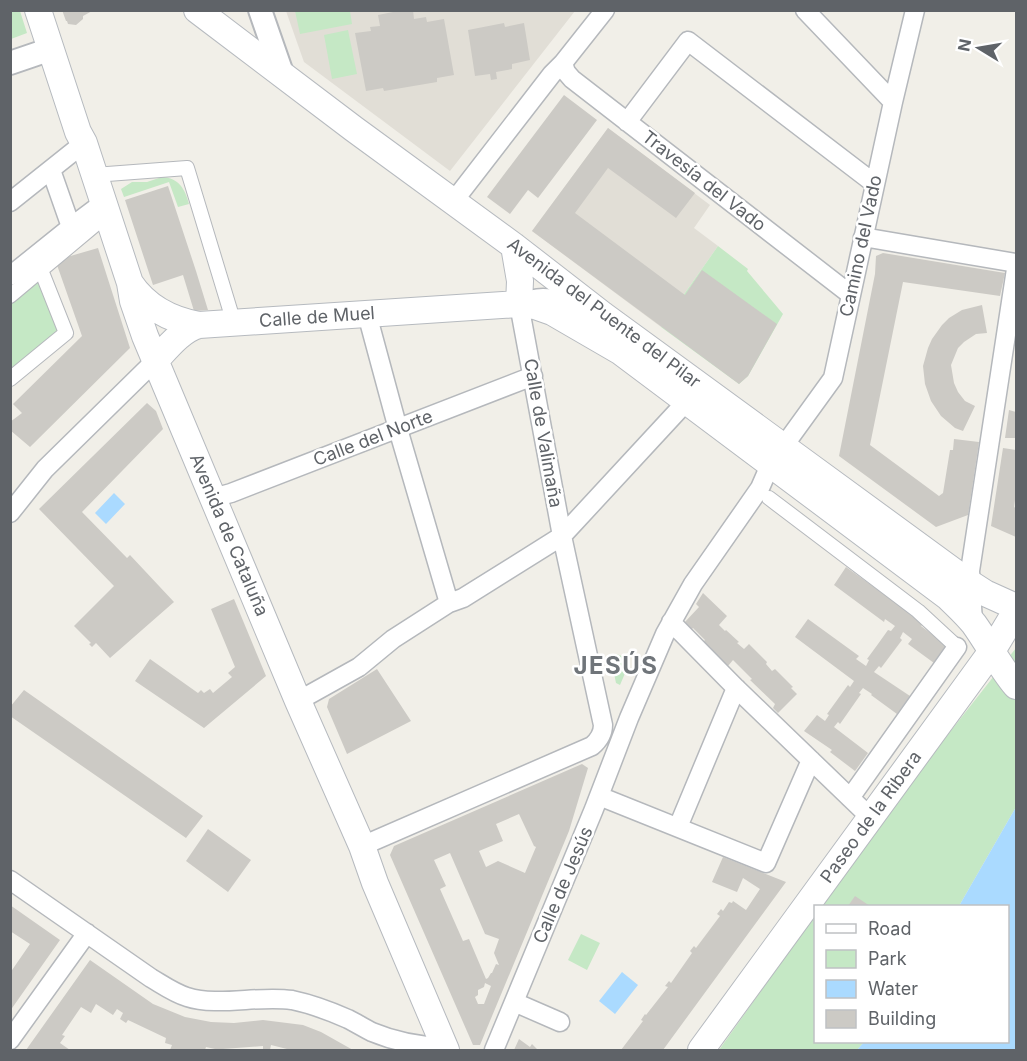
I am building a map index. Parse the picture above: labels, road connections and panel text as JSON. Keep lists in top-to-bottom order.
{
  "streets": {
    "main road": [
      "Avenida del Puente del Pilar",
      "Calle de Muel",
      "Avenida de Cataluña",
      "Paseo de la Ribera"
    ],
    "street": [
      "Travesía del Vado",
      "Camino del Vado",
      "Calle de Valimaña",
      "Calle del Norte",
      "Calle de Jesús"
    ]
  },
  "crossings": [
    ["Travesía del Vado", "Camino del Vado"],
    ["Camino del Vado", "Avenida del Puente del Pilar"],
    ["Camino del Vado", "Calle de Jesús"],
    ["Avenida del Puente del Pilar", "Calle de Muel"],
    ["Avenida del Puente del Pilar", "Calle de Valimaña"],
    ["Avenida del Puente del Pilar", "Paseo de la Ribera"],
    ["Avenida del Puente del Pilar", "Calle de Jesús"],
    ["Calle de Muel", "Calle de Valimaña"],
    ["Calle de Muel", "Avenida de Cataluña"],
    ["Calle de Valimaña", "Calle del Norte"],
    ["Calle del Norte", "Avenida de Cataluña"]
  ],
  "districts": ["JESÚS"],
  "legend": [
    "Road",
    "Park",
    "Water",
    "Building"
  ],
  "north": "left"
}
